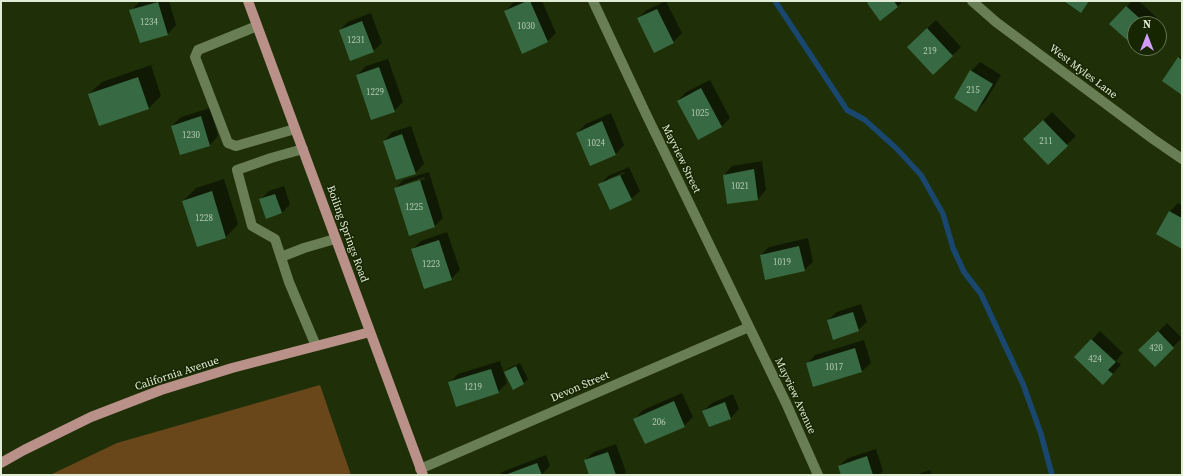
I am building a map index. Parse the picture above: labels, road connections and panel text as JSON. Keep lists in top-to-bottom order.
{
  "streets": {
    "main road": ["Boiling Springs Road", "California Avenue"],
    "street": [
      "West Myles Lane",
      "Mayview Street",
      "Devon Street",
      "Mayview Avenue"
    ]
  },
  "crossings": [
    ["Mayview Street", "Devon Street"],
    ["Mayview Street", "Mayview Avenue"],
    ["Boiling Springs Road", "California Avenue"],
    ["Boiling Springs Road", "Devon Street"],
    ["Devon Street", "Mayview Avenue"]
  ],
  "house_numbers": [
    "1234",
    "1030",
    "1231",
    "219",
    "215",
    "1229",
    "1025",
    "1230",
    "211",
    "1024",
    "1021",
    "1225",
    "1228",
    "1019",
    "1223",
    "420",
    "424",
    "1017",
    "1219",
    "206"
  ],
  "north": "top"
}
